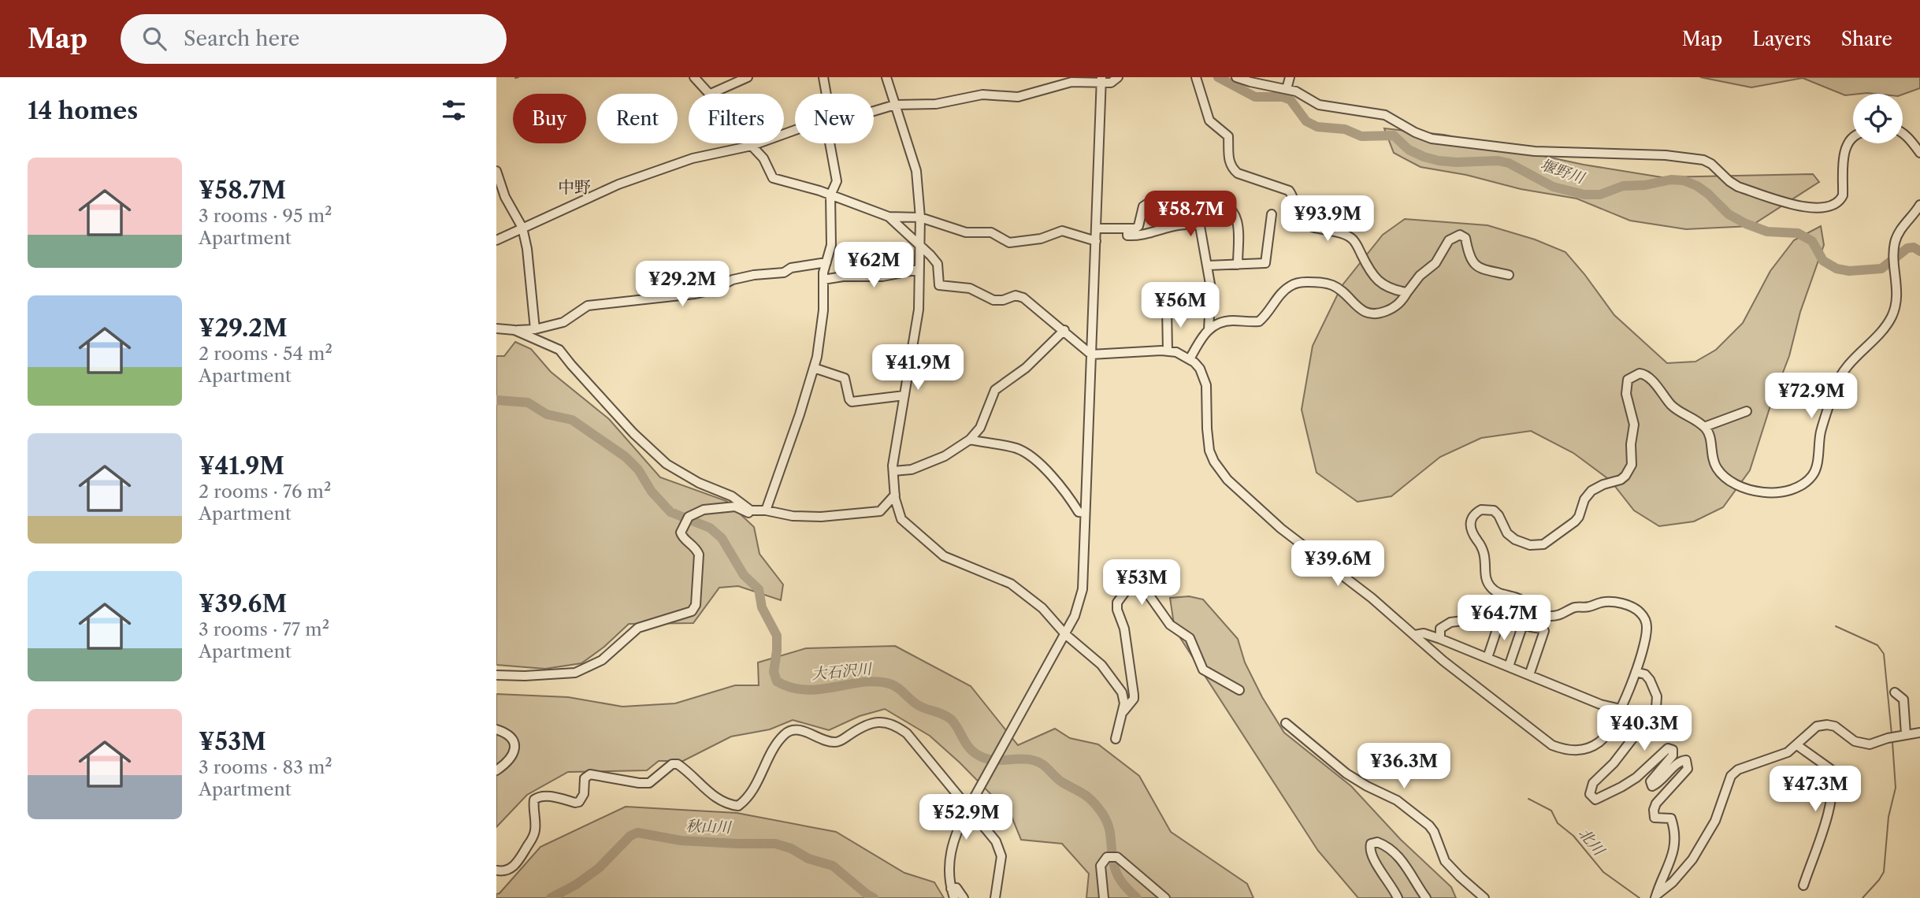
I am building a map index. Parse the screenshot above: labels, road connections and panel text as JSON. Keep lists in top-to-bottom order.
{
  "districts": ["中野"],
  "water": [
    "堰野川",
    "大石沢川",
    "秋山川",
    "北川"
  ],
  "page": {
    "header": "Map",
    "search": "Search here",
    "nav": ["Map", "Layers", "Share"],
    "heading": "14 homes",
    "chip": [
      "Buy",
      "Rent",
      "Filters",
      "New"
    ],
    "list": [
      {
        "name": "¥58.7M",
        "note": "3 rooms · 95 m² · Apartment"
      },
      {
        "name": "¥29.2M",
        "note": "2 rooms · 54 m² · Apartment"
      },
      {
        "name": "¥41.9M",
        "note": "2 rooms · 76 m² · Apartment"
      },
      {
        "name": "¥39.6M",
        "note": "3 rooms · 77 m² · Apartment"
      },
      {
        "name": "¥53M",
        "note": "3 rooms · 83 m² · Apartment"
      }
    ],
    "price": [
      "¥58.7M",
      "¥93.9M",
      "¥62M",
      "¥29.2M",
      "¥56M",
      "¥41.9M",
      "¥72.9M",
      "¥39.6M",
      "¥53M",
      "¥64.7M",
      "¥40.3M",
      "¥36.3M",
      "¥47.3M",
      "¥52.9M"
    ]
  }
}
